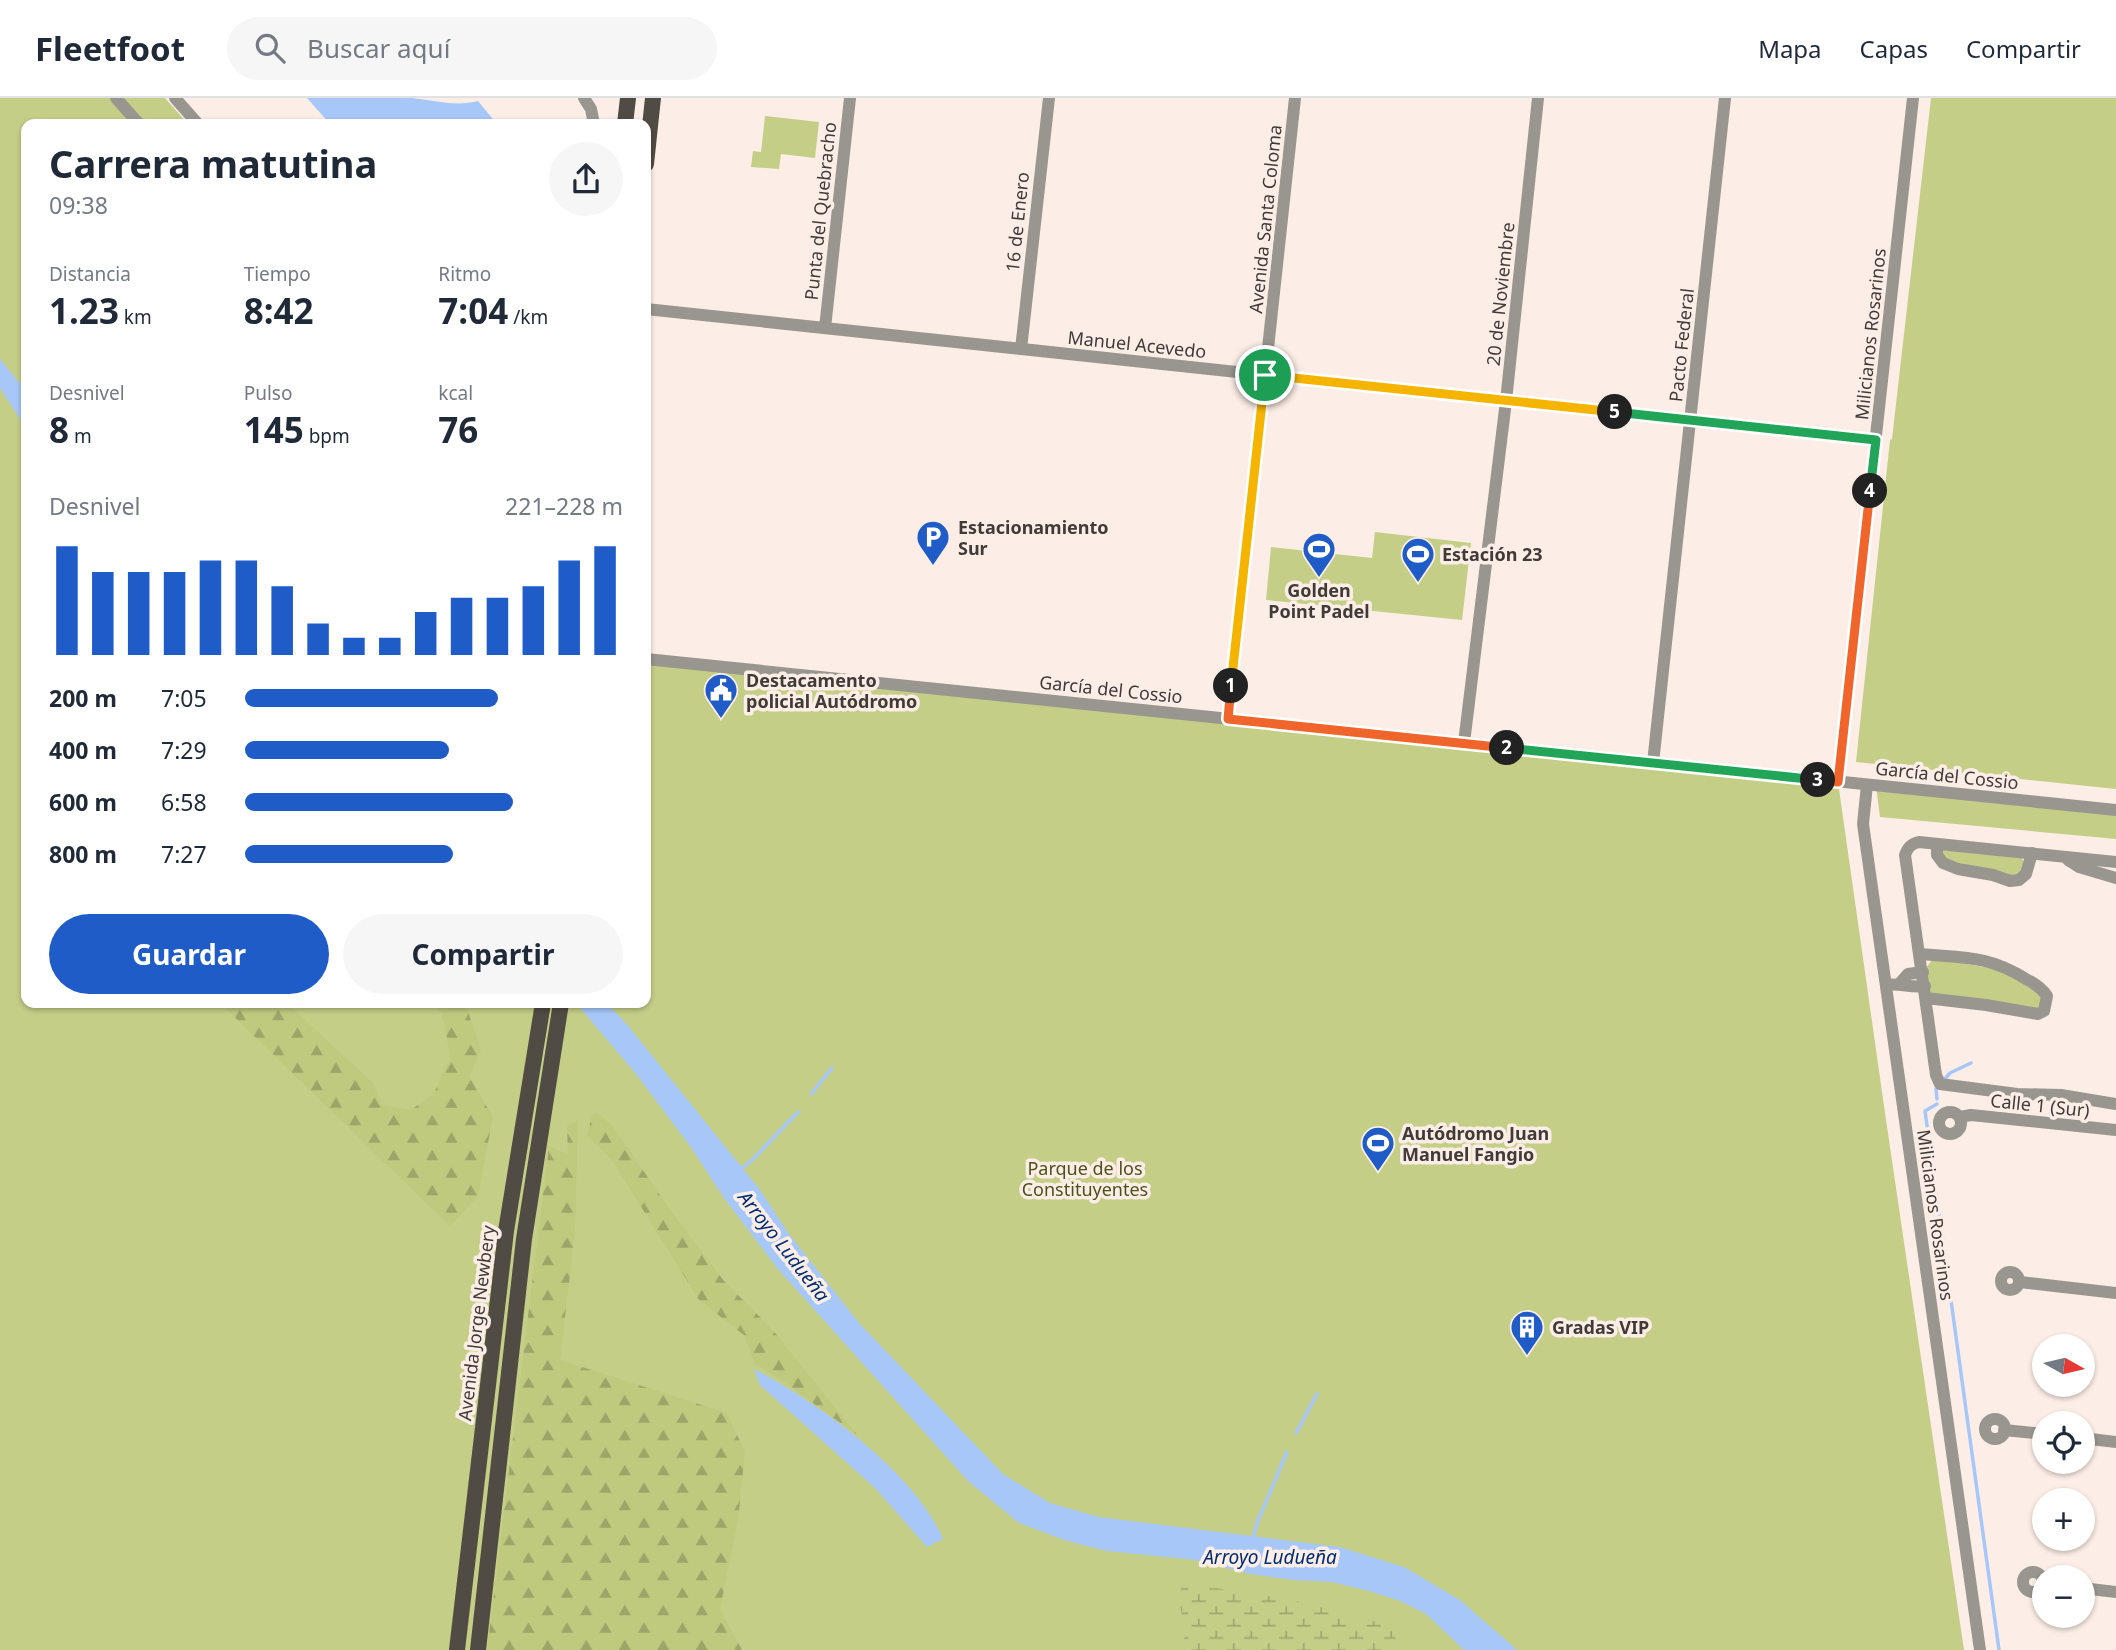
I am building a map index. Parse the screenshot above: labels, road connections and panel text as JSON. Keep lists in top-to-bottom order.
{
  "streets": {
    "main road": ["Avenida Jorge Newbery"],
    "street": [
      "Punta del Quebracho",
      "Avenida Santa Coloma",
      "16 de Enero",
      "20 de Noviembre",
      "Milicianos Rosarinos",
      "Manuel Acevedo",
      "Pacto Federal",
      "García del Cossio",
      "Calle 1 (Sur)"
    ]
  },
  "crossings": [
    ["Punta del Quebracho", "Manuel Acevedo"],
    ["Avenida Santa Coloma", "Manuel Acevedo"],
    ["Avenida Santa Coloma", "García del Cossio"],
    ["16 de Enero", "Manuel Acevedo"],
    ["20 de Noviembre", "Manuel Acevedo"],
    ["20 de Noviembre", "García del Cossio"],
    ["Milicianos Rosarinos", "Manuel Acevedo"],
    ["Milicianos Rosarinos", "García del Cossio"],
    ["Manuel Acevedo", "Pacto Federal"],
    ["Pacto Federal", "García del Cossio"]
  ],
  "water": ["Arroyo Ludueña"],
  "parks": ["Parque de los Constituyentes"],
  "places": {
    "parking": ["Estacionamiento Sur"],
    "sports": ["Golden Point Padel", "Estación 23", "Autódromo Juan Manuel Fangio"],
    "public building": ["Destacamento policial Autódromo"],
    "building": ["Gradas VIP"]
  },
  "north": "right",
  "page": {
    "header": "Fleetfoot",
    "search": "Buscar aquí",
    "nav": ["Mapa", "Capas", "Compartir"],
    "heading": ["Carrera matutina", "09:38"],
    "stats": [
      ["Distancia", "1.23 km"],
      ["Tiempo", "8:42"],
      ["Ritmo", "7:04 /km"],
      ["Desnivel", "8 m"],
      ["Pulso", "145 bpm"],
      ["kcal", "76"]
    ],
    "pins": [
      "5",
      "4",
      "1",
      "2",
      "3"
    ],
    "chart": ["Desnivel", "221–228 m"],
    "list": [
      {
        "name": "200 m",
        "note": "7:05"
      },
      {
        "name": "400 m",
        "note": "7:29"
      },
      {
        "name": "600 m",
        "note": "6:58"
      },
      {
        "name": "800 m",
        "note": "7:27"
      }
    ],
    "buttons": ["Guardar", "Compartir"],
    "map_buttons": ["+", "−"]
  }
}
